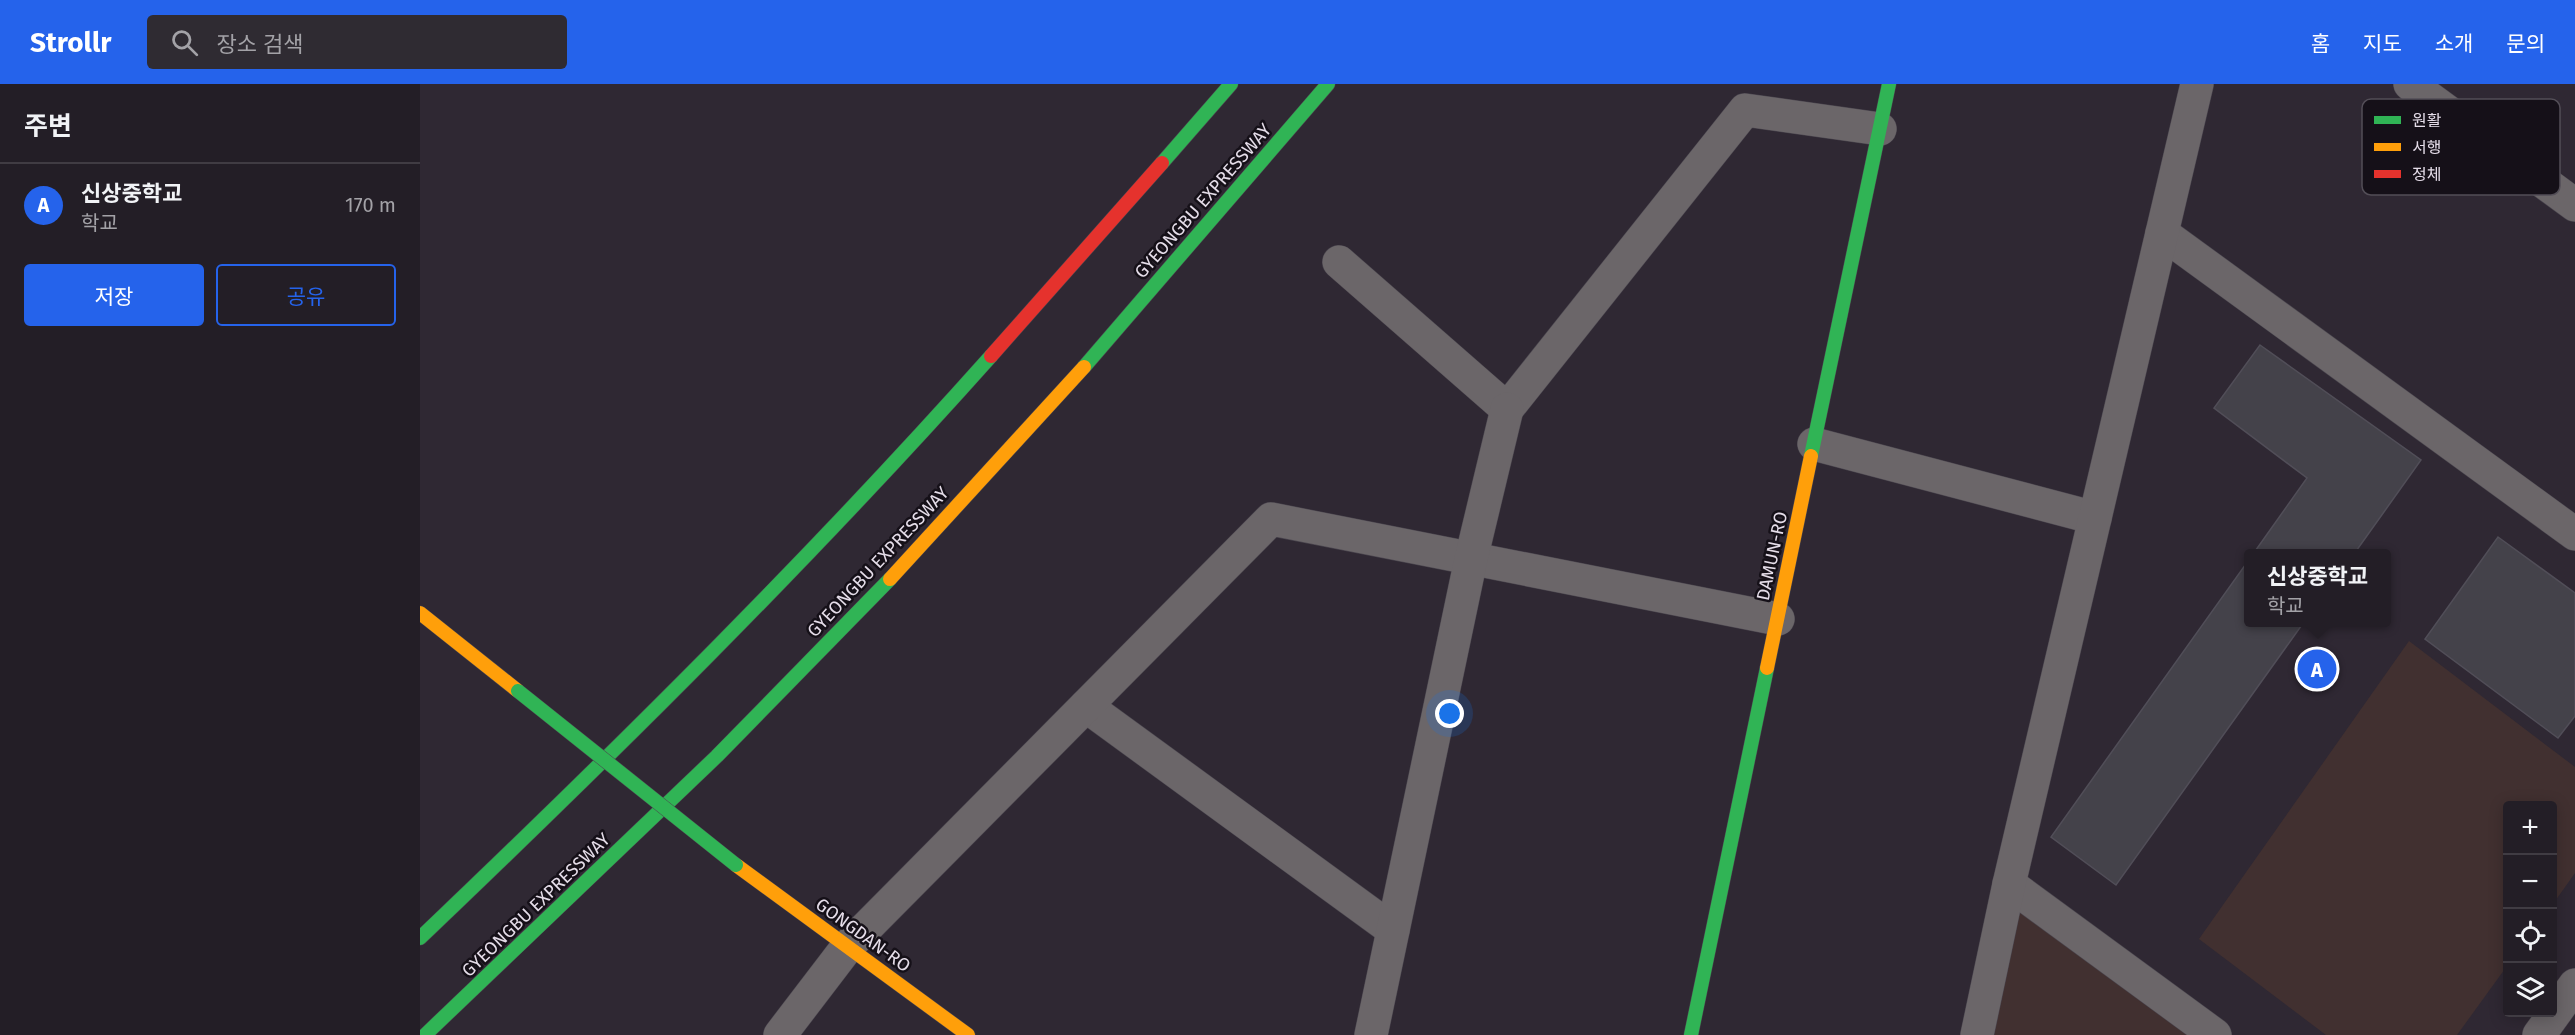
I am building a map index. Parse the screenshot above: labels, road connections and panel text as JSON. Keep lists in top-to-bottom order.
{
  "streets": {
    "main road": ["GYEONGBU EXPRESSWAY", "DAMUN-RO", "GONGDAN-RO"]
  },
  "legend": ["원활", "서행", "정체"],
  "page": {
    "header": "Strollr",
    "search": "장소 검색",
    "nav": [
      "홈",
      "지도",
      "소개",
      "문의"
    ],
    "heading": "주변",
    "list": [
      {
        "mark": "A",
        "name": "신상중학교",
        "note": "학교",
        "value": "170 m"
      }
    ],
    "buttons": ["저장", "공유"],
    "popup": ["신상중학교", "학교"],
    "pins": "A",
    "map_buttons": ["+", "−"]
  }
}
